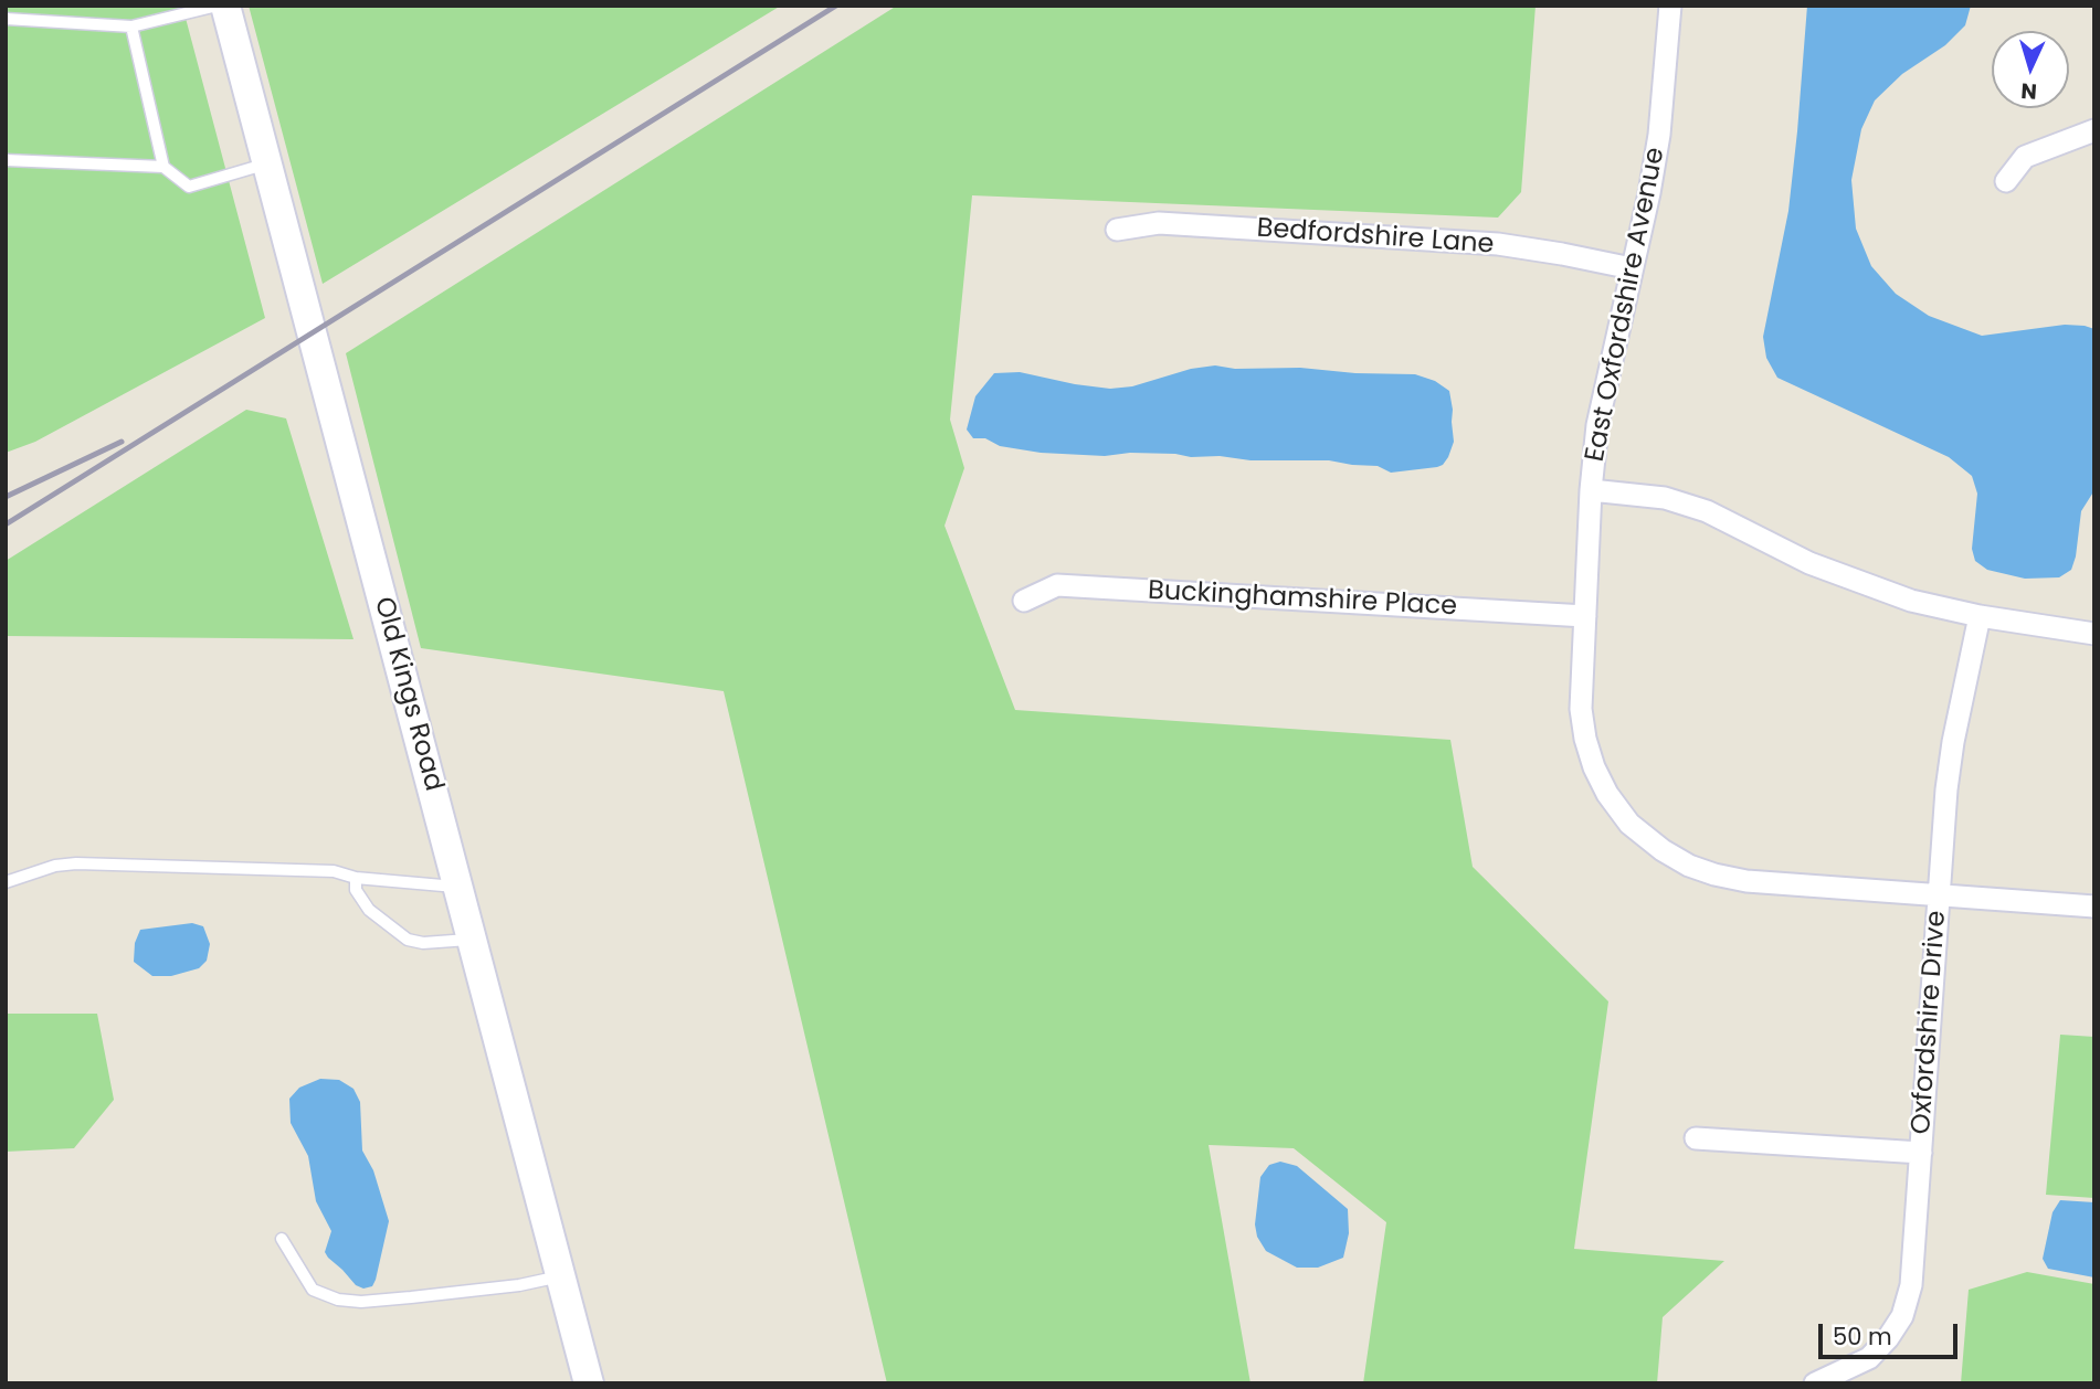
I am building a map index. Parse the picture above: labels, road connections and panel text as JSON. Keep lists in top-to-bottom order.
{
  "streets": {
    "street": [
      "Bedfordshire Lane",
      "East Oxfordshire Avenue",
      "Buckinghamshire Place",
      "Old Kings Road",
      "Oxfordshire Drive"
    ]
  },
  "crossings": [
    ["Bedfordshire Lane", "East Oxfordshire Avenue"],
    ["East Oxfordshire Avenue", "Buckinghamshire Place"],
    ["East Oxfordshire Avenue", "Oxfordshire Drive"]
  ],
  "scale_bar": "50 m",
  "north": "bottom"
}
